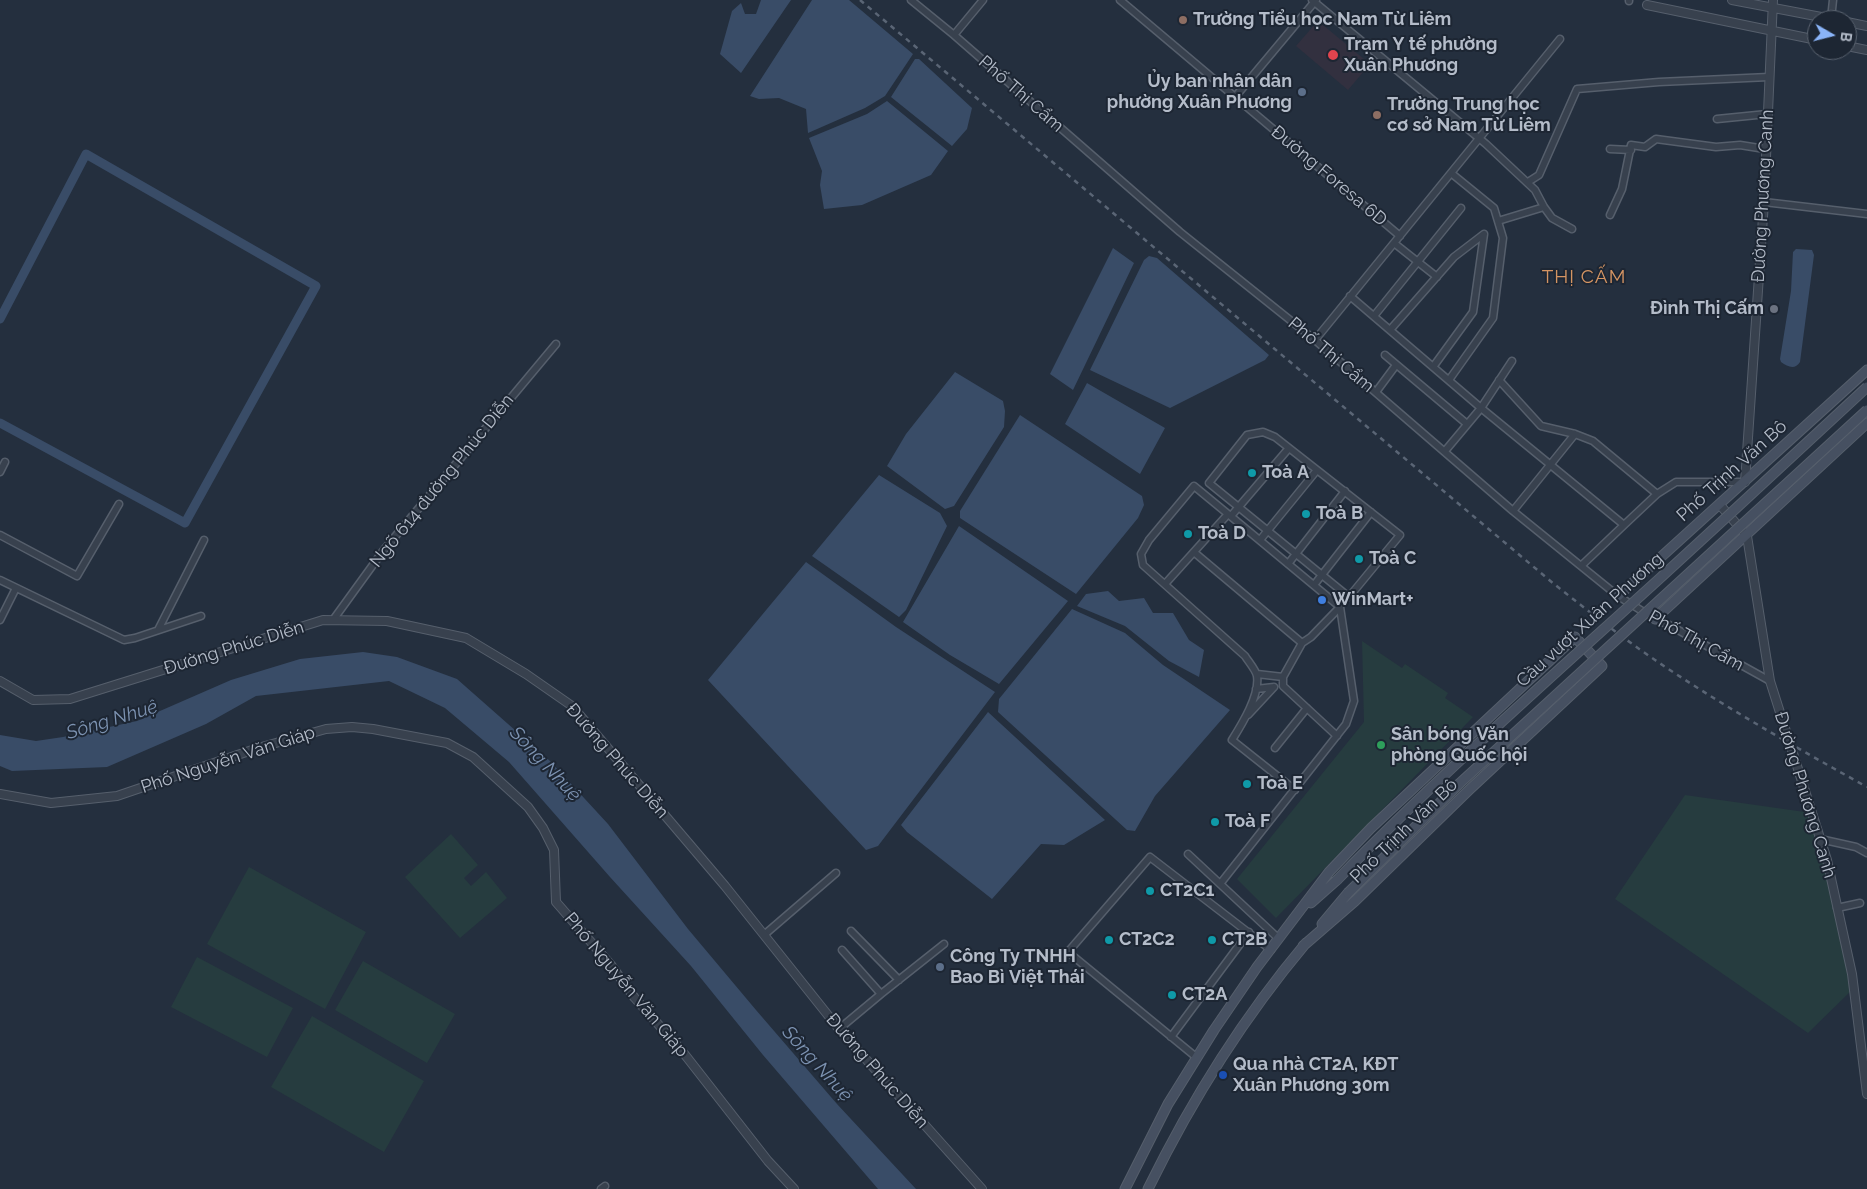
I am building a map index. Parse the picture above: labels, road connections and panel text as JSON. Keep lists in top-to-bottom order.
{
  "streets": {
    "main road": ["Phố Trịnh Văn Bô", "Cầu vượt Xuân Phương"],
    "street": [
      "Phố Thị Cẩm",
      "Đường Foresa 6D",
      "Đường Phương Canh",
      "Ngõ 614 đường Phúc Diễn",
      "Đường Phúc Diễn",
      "Phố Nguyễn Văn Giáp"
    ]
  },
  "crossings": [
    ["Phố Thị Cẩm", "Đường Phương Canh"],
    ["Phố Thị Cẩm", "Phố Trịnh Văn Bô"],
    ["Đường Phương Canh", "Phố Trịnh Văn Bô"],
    ["Phố Trịnh Văn Bô", "Cầu vượt Xuân Phương"],
    ["Ngõ 614 đường Phúc Diễn", "Đường Phúc Diễn"]
  ],
  "districts": ["THỊ CẤM"],
  "water": ["Sông Nhuệ"],
  "places": [
    "Trường Tiểu học Nam Từ Liêm",
    "Trạm Y tế phường Xuân Phương",
    "Ủy ban nhân dân phường Xuân Phương",
    "Trường Trung học cơ sở Nam Từ Liêm",
    "Đình Thị Cấm",
    "Toà A",
    "Toà B",
    "Toà D",
    "Toà C",
    "WinMart+",
    "Sân bóng Văn phòng Quốc hội",
    "Toà E",
    "Toà F",
    "CT2C1",
    "CT2C2",
    "CT2B",
    "Công Ty TNHH Bao Bì Việt Thái",
    "CT2A",
    "Qua nhà CT2A, KĐT Xuân Phương 30m"
  ],
  "north": "right"
}
